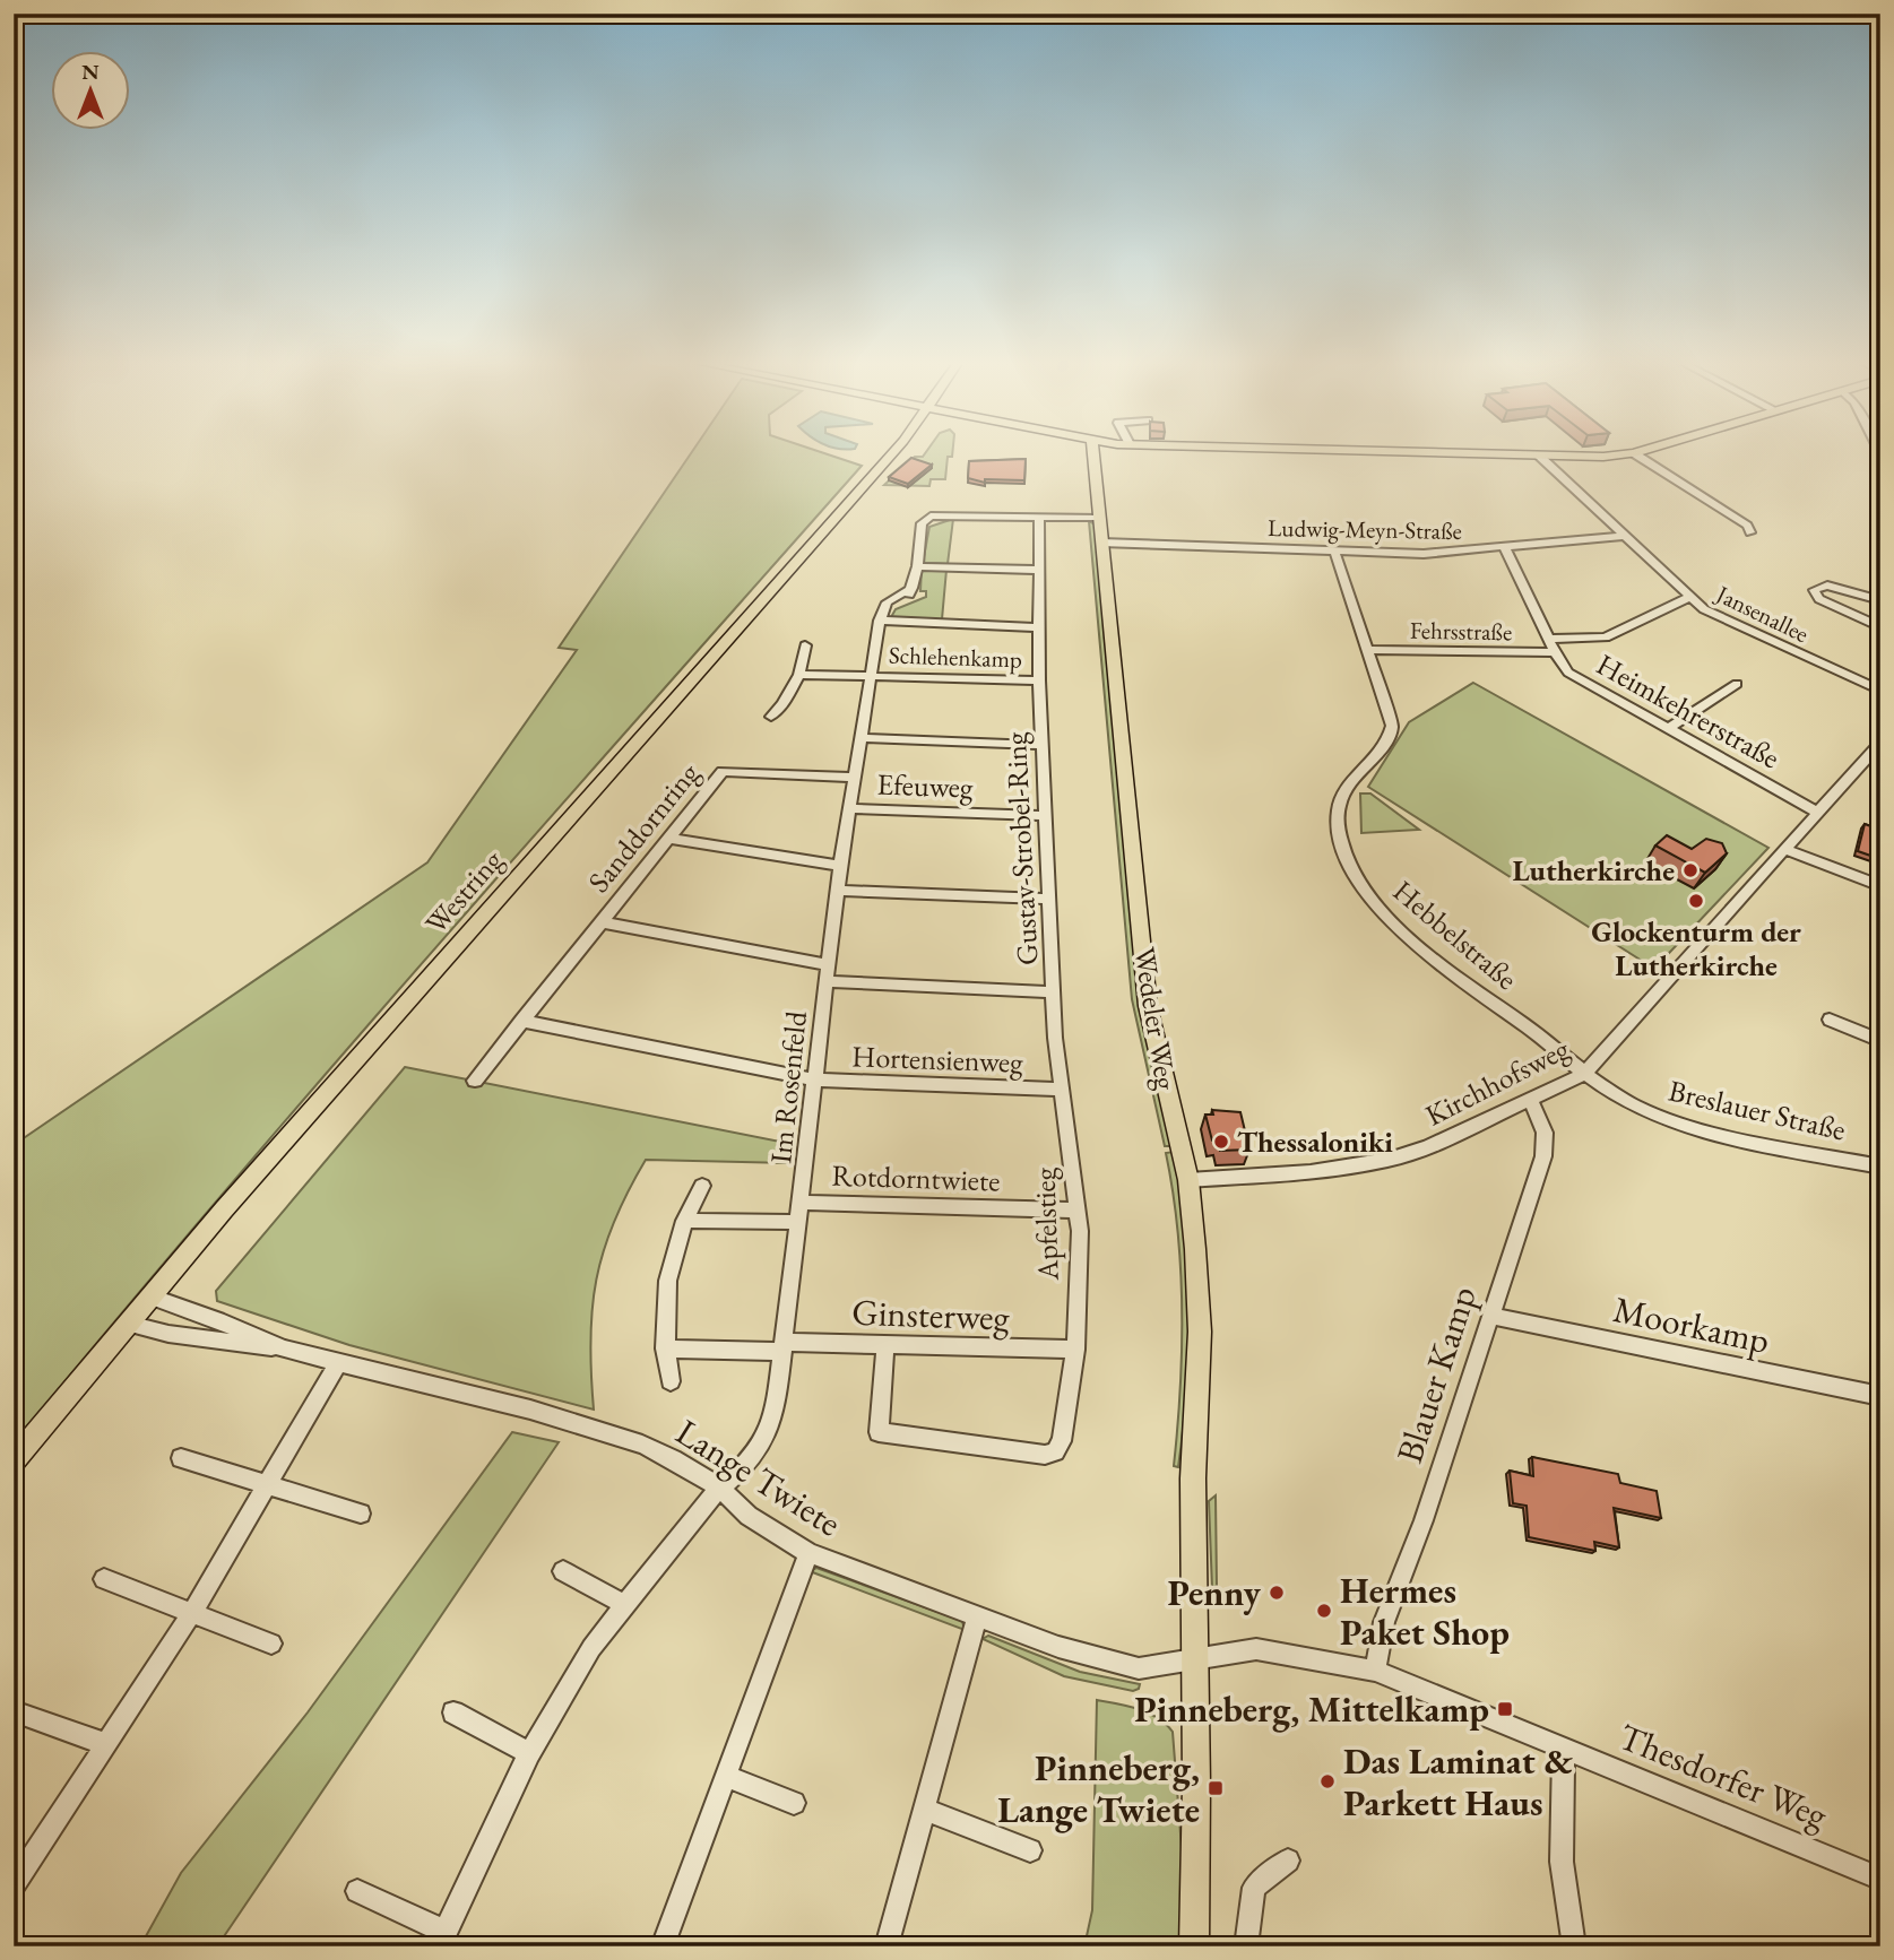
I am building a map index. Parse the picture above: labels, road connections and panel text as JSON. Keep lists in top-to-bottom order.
{
  "streets": {
    "main road": ["Westring", "Wedeler Weg"],
    "street": [
      "Ludwig-Meyn-Straße",
      "Jansenallee",
      "Fehrsstraße",
      "Schlehenkamp",
      "Heimkehrerstraße",
      "Efeuweg",
      "Sanddornring",
      "Gustav-Strobel-Ring",
      "Hebbelstraße",
      "Hortensienweg",
      "Kirchhofsweg",
      "Im Rosenfeld",
      "Breslauer Straße",
      "Rotdorntwiete",
      "Apfelstieg",
      "Ginsterweg",
      "Moorkamp",
      "Blauer Kamp",
      "Lange Twiete",
      "Thesdorfer Weg"
    ]
  },
  "crossings": [
    ["Ludwig-Meyn-Straße", "Jansenallee"],
    ["Ludwig-Meyn-Straße", "Hebbelstraße"],
    ["Ludwig-Meyn-Straße", "Wedeler Weg"],
    ["Jansenallee", "Fehrsstraße"],
    ["Fehrsstraße", "Heimkehrerstraße"],
    ["Fehrsstraße", "Hebbelstraße"],
    ["Schlehenkamp", "Gustav-Strobel-Ring"],
    ["Schlehenkamp", "Im Rosenfeld"],
    ["Heimkehrerstraße", "Kirchhofsweg"],
    ["Efeuweg", "Gustav-Strobel-Ring"],
    ["Efeuweg", "Im Rosenfeld"],
    ["Sanddornring", "Im Rosenfeld"],
    ["Gustav-Strobel-Ring", "Im Rosenfeld"],
    ["Gustav-Strobel-Ring", "Apfelstieg"],
    ["Westring", "Lange Twiete"],
    ["Hebbelstraße", "Kirchhofsweg"],
    ["Hebbelstraße", "Breslauer Straße"],
    ["Wedeler Weg", "Kirchhofsweg"],
    ["Wedeler Weg", "Lange Twiete"],
    ["Wedeler Weg", "Thesdorfer Weg"],
    ["Hortensienweg", "Im Rosenfeld"],
    ["Hortensienweg", "Apfelstieg"],
    ["Kirchhofsweg", "Breslauer Straße"],
    ["Kirchhofsweg", "Blauer Kamp"],
    ["Im Rosenfeld", "Rotdorntwiete"],
    ["Im Rosenfeld", "Ginsterweg"],
    ["Im Rosenfeld", "Lange Twiete"],
    ["Rotdorntwiete", "Apfelstieg"],
    ["Apfelstieg", "Ginsterweg"],
    ["Moorkamp", "Blauer Kamp"],
    ["Blauer Kamp", "Thesdorfer Weg"],
    ["Lange Twiete", "Thesdorfer Weg"]
  ],
  "places": {
    "other": [
      "Lutherkirche",
      "Glockenturm der Lutherkirche",
      "Thessaloniki",
      "Penny",
      "Hermes Paket Shop",
      "Das Laminat & Parkett Haus"
    ],
    "transit": ["Pinneberg, Mittelkamp", "Pinneberg, Lange Twiete"]
  },
  "north": "top"
}
